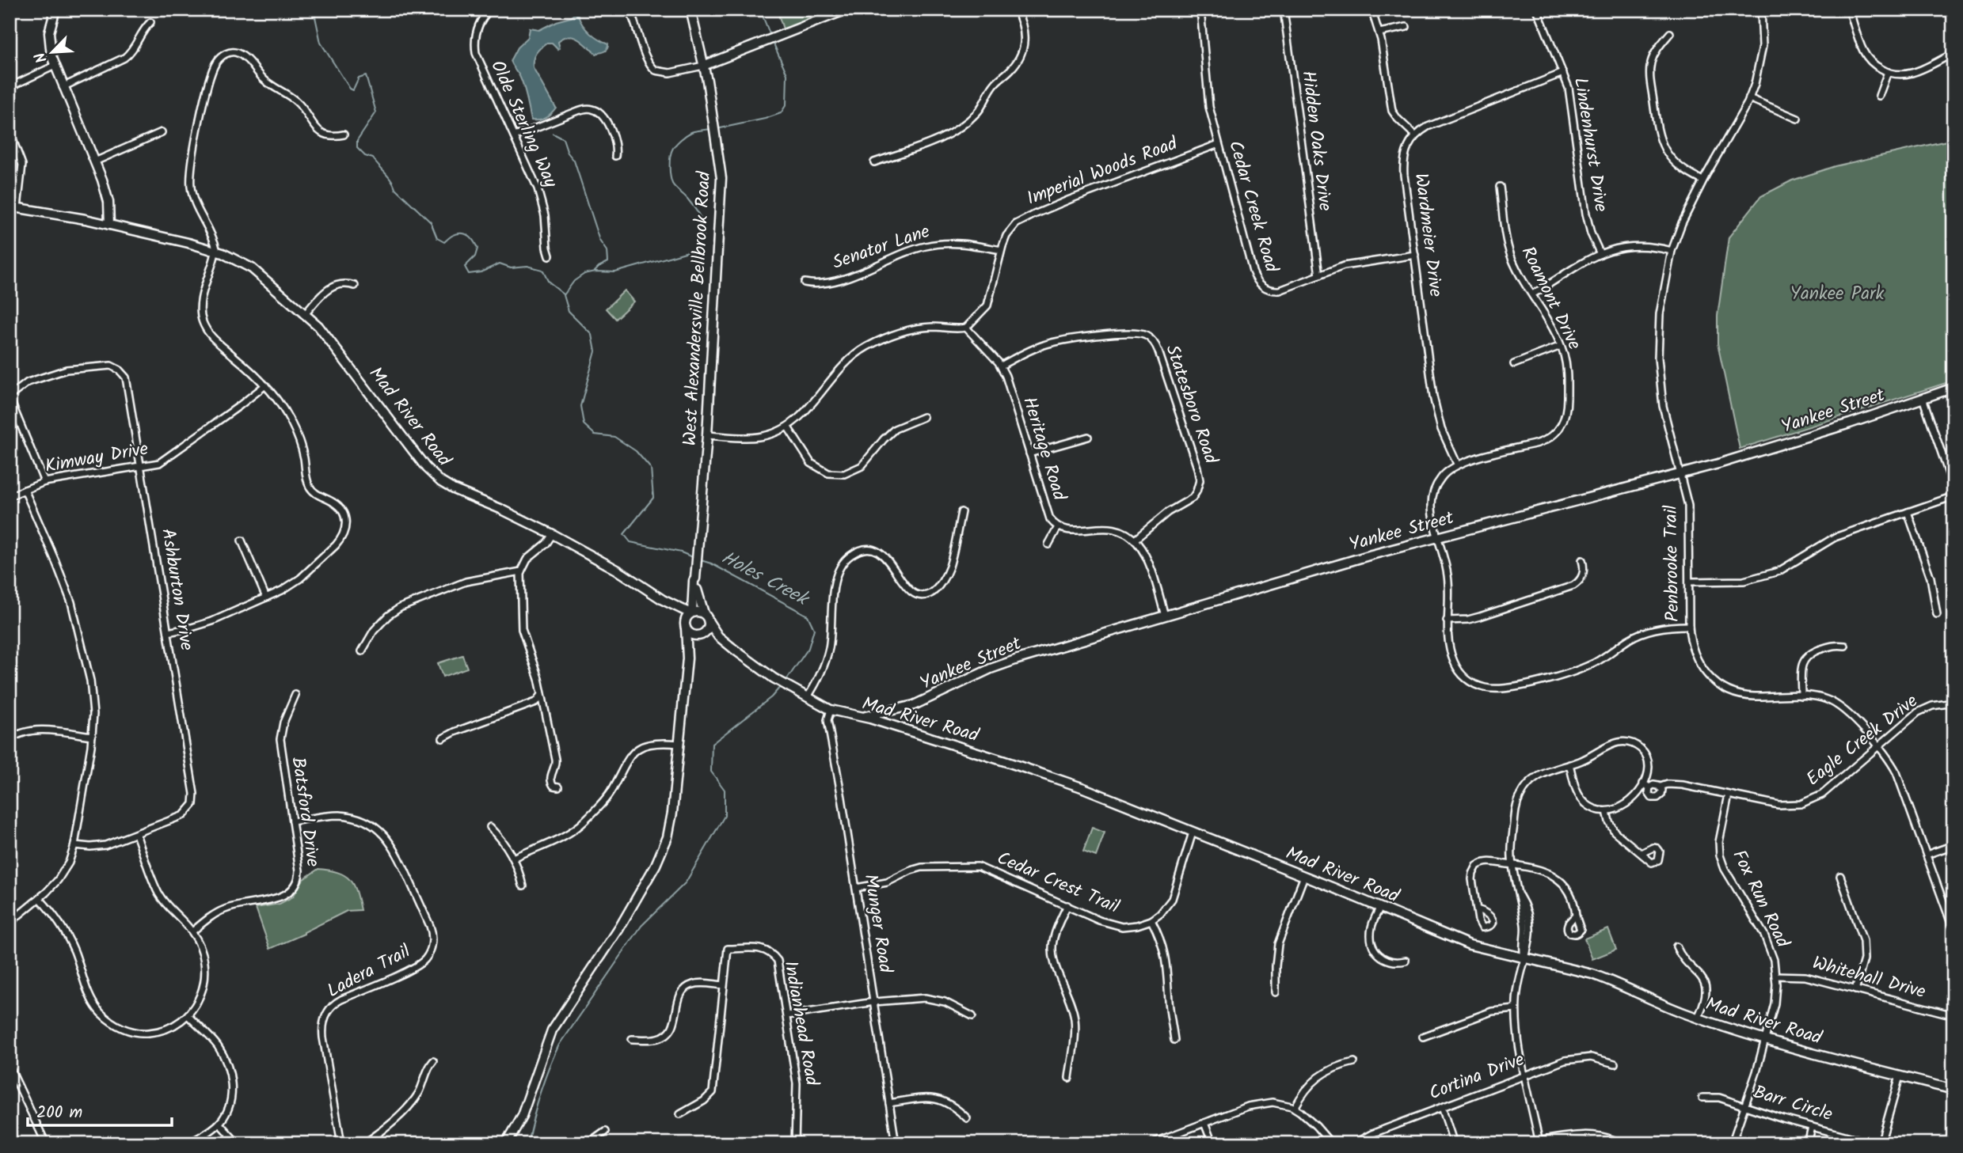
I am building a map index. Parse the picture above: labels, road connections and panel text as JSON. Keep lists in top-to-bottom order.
{
  "streets": {
    "street": [
      "Olde Sterling Way",
      "Hidden Oaks Drive",
      "Lindenhurst Drive",
      "Imperial Woods Road",
      "Cedar Creek Road",
      "Wardmeier Drive",
      "Senator Lane",
      "Roamont Drive",
      "West Alexandersville Bellbrook Road",
      "Statesboro Road",
      "Yankee Street",
      "Mad River Road",
      "Heritage Road",
      "Kimway Drive",
      "Penbrooke Trail",
      "Ashburton Drive",
      "Eagle Creek Drive",
      "Batsford Drive",
      "Cedar Crest Trail",
      "Fox Run Road",
      "Munger Road",
      "Ladera Trail",
      "Whitehall Drive",
      "Indianhead Road",
      "Cortina Drive",
      "Barr Circle"
    ]
  },
  "crossings": [
    ["Hidden Oaks Drive", "Cedar Creek Road"],
    ["Imperial Woods Road", "Cedar Creek Road"],
    ["Imperial Woods Road", "Senator Lane"],
    ["Imperial Woods Road", "Heritage Road"],
    ["Cedar Creek Road", "Wardmeier Drive"],
    ["Wardmeier Drive", "Roamont Drive"],
    ["Roamont Drive", "Yankee Street"],
    ["Roamont Drive", "Penbrooke Trail"],
    ["West Alexandersville Bellbrook Road", "Mad River Road"],
    ["Statesboro Road", "Heritage Road"],
    ["Yankee Street", "Mad River Road"],
    ["Yankee Street", "Penbrooke Trail"],
    ["Mad River Road", "Fox Run Road"],
    ["Mad River Road", "Munger Road"],
    ["Kimway Drive", "Ashburton Drive"],
    ["Penbrooke Trail", "Eagle Creek Drive"],
    ["Eagle Creek Drive", "Fox Run Road"],
    ["Batsford Drive", "Ladera Trail"],
    ["Cedar Crest Trail", "Munger Road"],
    ["Fox Run Road", "Whitehall Drive"],
    ["Fox Run Road", "Barr Circle"]
  ],
  "water": ["Holes Creek"],
  "parks": ["Yankee Park"],
  "scale_bar": "200 m",
  "north": "bottom left"
}
